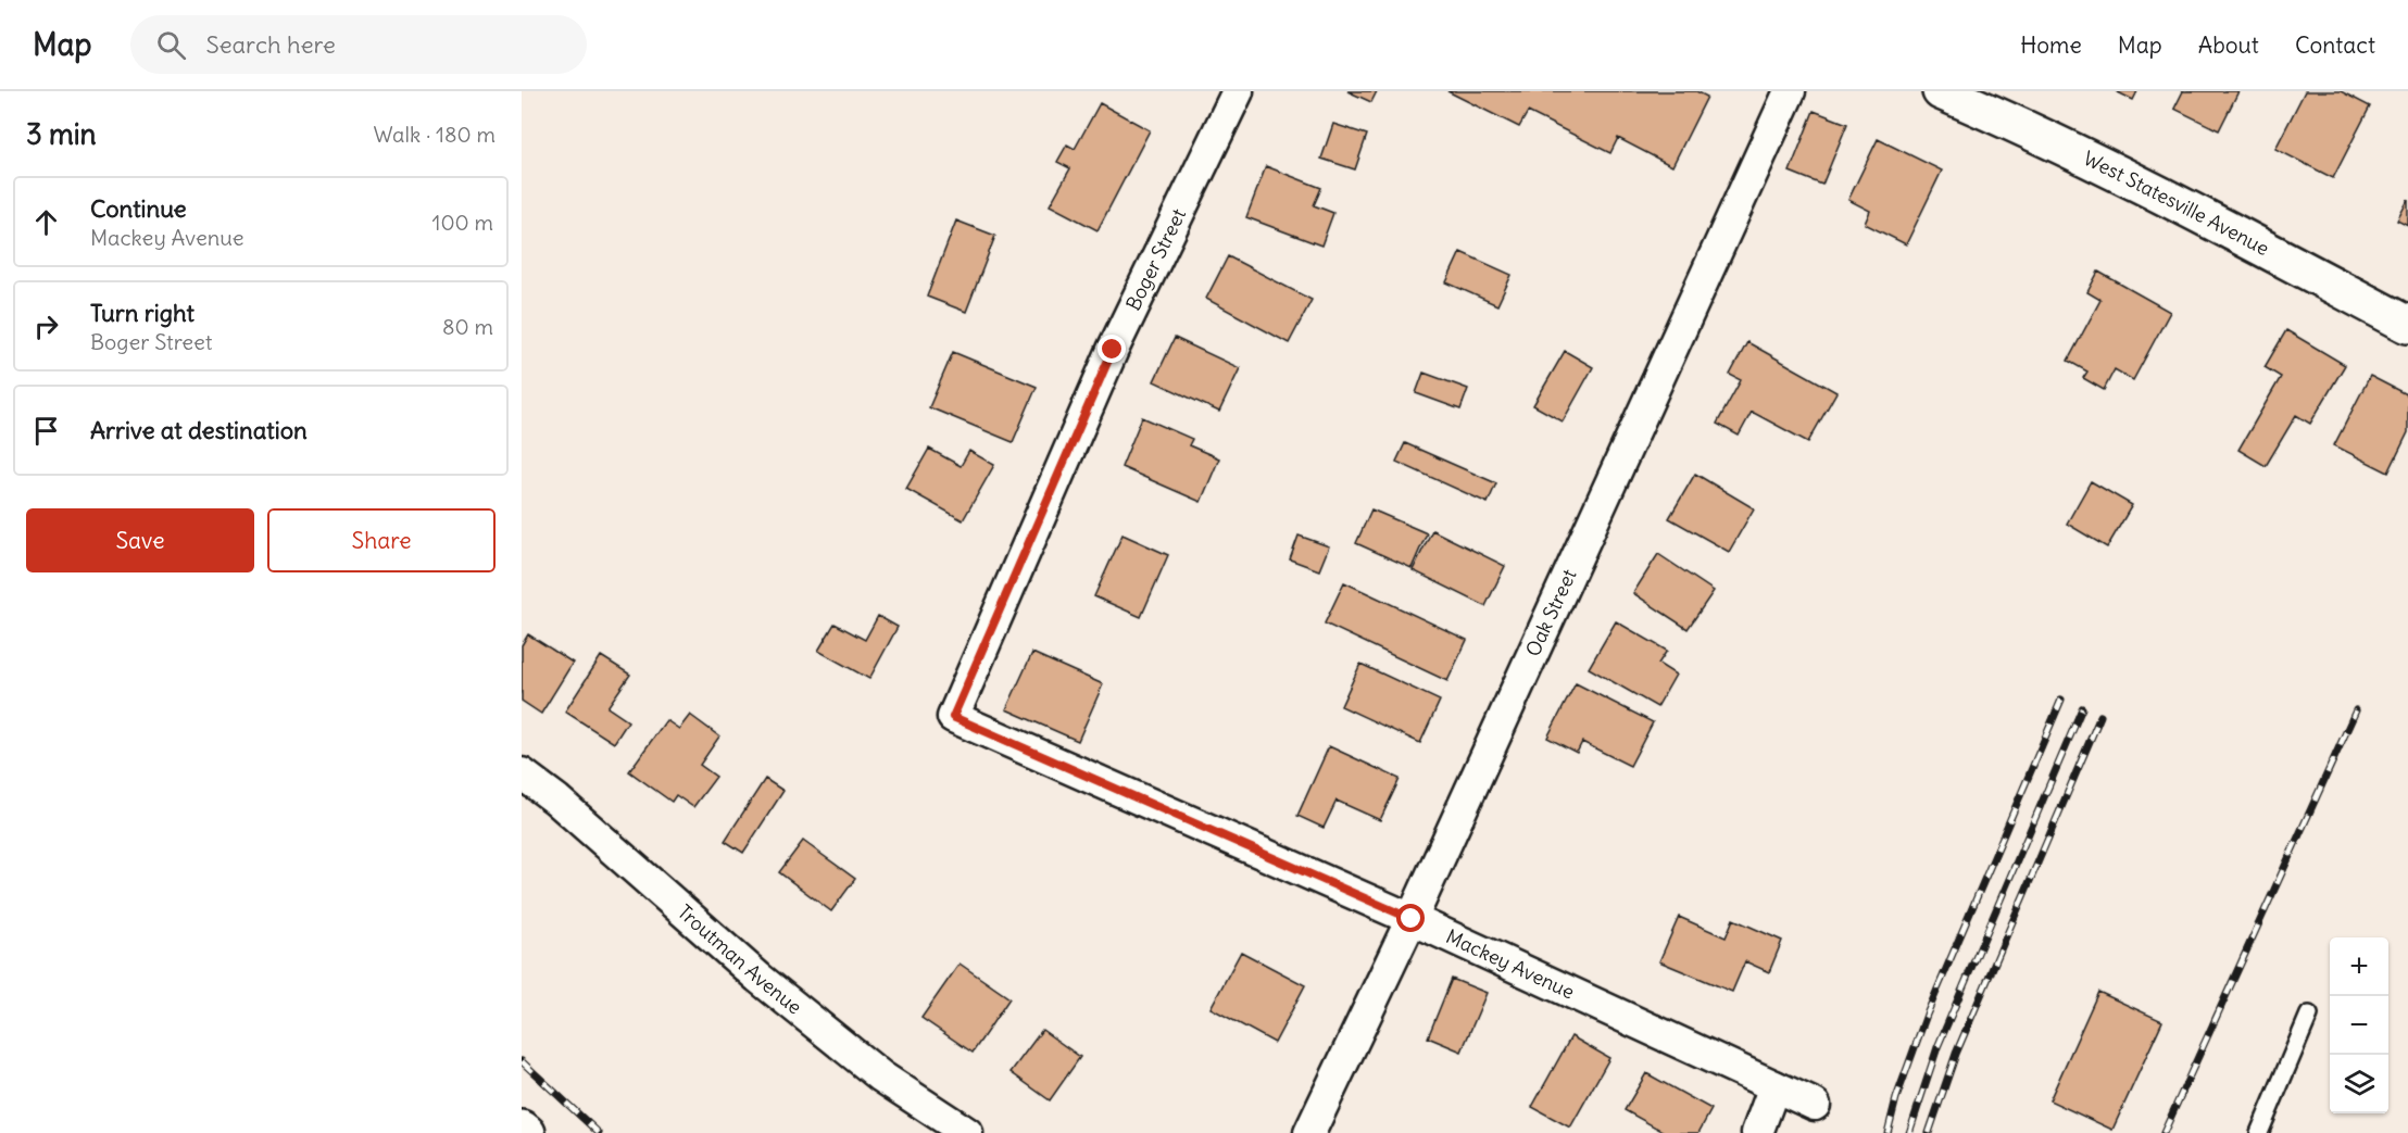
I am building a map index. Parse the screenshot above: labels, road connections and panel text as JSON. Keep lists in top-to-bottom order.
{
  "streets": {
    "street": [
      "West Statesville Avenue",
      "Boger Street",
      "Oak Street",
      "Troutman Avenue",
      "Mackey Avenue"
    ]
  },
  "crossings": [
    ["Boger Street", "Mackey Avenue"],
    ["Oak Street", "Mackey Avenue"]
  ],
  "page": {
    "header": "Map",
    "search": "Search here",
    "nav": [
      "Home",
      "Map",
      "About",
      "Contact"
    ],
    "heading": ["3 min", "Walk · 180 m"],
    "list": [
      ["Continue", "Mackey Avenue", "100 m"],
      ["Turn right", "Boger Street", "80 m"],
      "Arrive at destination"
    ],
    "buttons": ["Save", "Share"],
    "map_buttons": ["+", "−"]
  }
}
